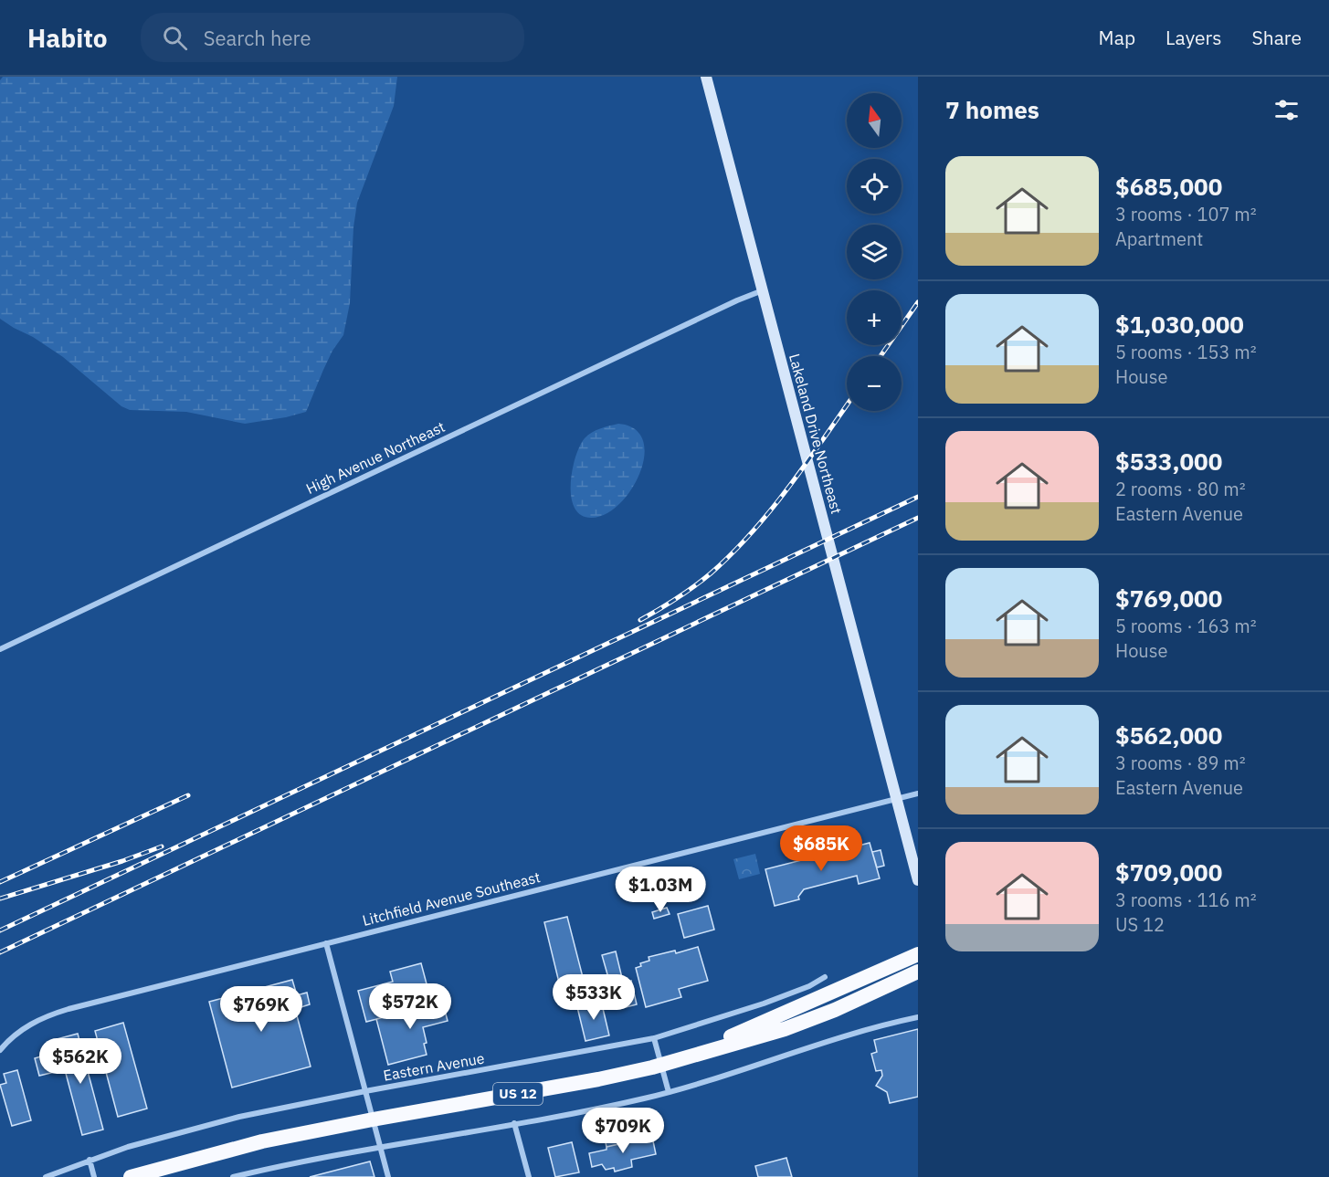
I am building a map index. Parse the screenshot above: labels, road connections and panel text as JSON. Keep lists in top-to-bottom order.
{
  "streets": {
    "highway": ["US 12"],
    "main road": ["Lakeland Drive Northeast"],
    "street": ["High Avenue Northeast", "Litchfield Avenue Southeast", "Eastern Avenue"]
  },
  "crossings": [
    ["Lakeland Drive Northeast", "High Avenue Northeast"],
    ["Lakeland Drive Northeast", "Litchfield Avenue Southeast"]
  ],
  "north": "top",
  "page": {
    "header": "Habito",
    "search": "Search here",
    "nav": ["Map", "Layers", "Share"],
    "heading": "7 homes",
    "map_buttons": ["+", "−"],
    "list": [
      {
        "name": "$685,000",
        "note": "3 rooms · 107 m² · Apartment"
      },
      {
        "name": "$1,030,000",
        "note": "5 rooms · 153 m² · House"
      },
      {
        "name": "$533,000",
        "note": "2 rooms · 80 m² · Eastern Avenue"
      },
      {
        "name": "$769,000",
        "note": "5 rooms · 163 m² · House"
      },
      {
        "name": "$562,000",
        "note": "3 rooms · 89 m² · Eastern Avenue"
      },
      {
        "name": "$709,000",
        "note": "3 rooms · 116 m² · US 12"
      }
    ],
    "price": [
      "$685K",
      "$1.03M",
      "$533K",
      "$572K",
      "$769K",
      "$562K",
      "$709K"
    ]
  }
}
